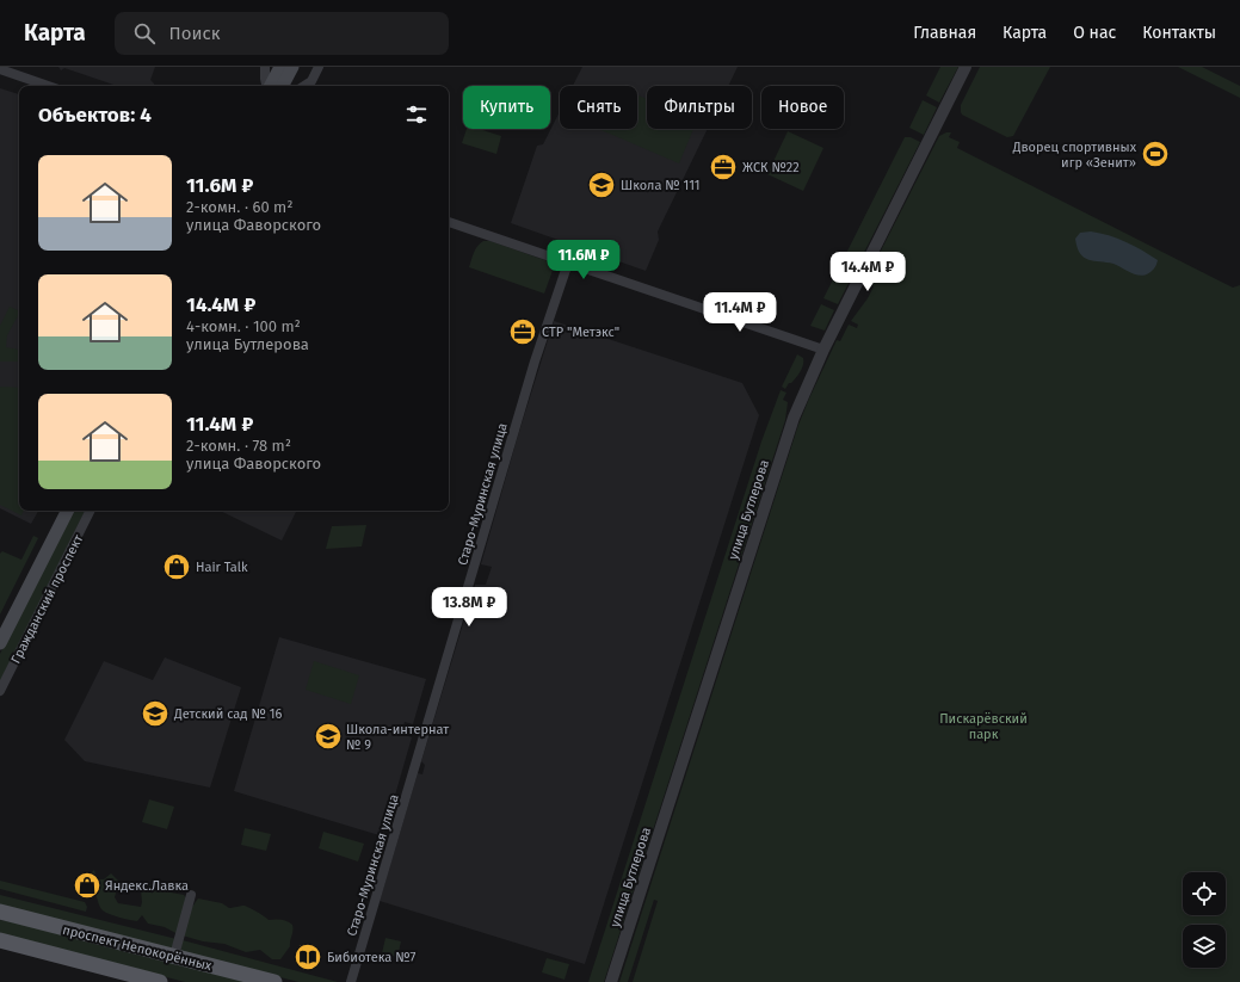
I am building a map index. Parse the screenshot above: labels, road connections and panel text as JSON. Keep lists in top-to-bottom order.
{
  "streets": {
    "main road": ["Гражданский проспект", "проспект Непокорённых"],
    "street": ["Старо-Муринская улица", "улица Бутлерова"]
  },
  "parks": ["Пискарёвский парк"],
  "places": {
    "sports": ["Дворец спортивных игр «Зенит»"],
    "office": ["ЖСК №22", "СТР \"Метэкс\""],
    "school or university": ["Школа № 111", "Детский сад № 16", "Школа-интернат № 9"],
    "shop": ["Hair Talk", "Яндекс.Лавка"],
    "library": ["Бибиотека №7"]
  },
  "page": {
    "header": "Карта",
    "search": "Поиск",
    "nav": [
      "Главная",
      "Карта",
      "О нас",
      "Контакты"
    ],
    "chip": [
      "Купить",
      "Снять",
      "Фильтры",
      "Новое"
    ],
    "heading": "Объектов: 4",
    "list": [
      {
        "name": "11.6M ₽",
        "note": "2-комн. · 60 m² · улица Фаворского"
      },
      {
        "name": "14.4M ₽",
        "note": "4-комн. · 100 m² · улица Бутлерова"
      },
      {
        "name": "11.4M ₽",
        "note": "2-комн. · 78 m² · улица Фаворского"
      }
    ],
    "price": [
      "11.6M ₽",
      "14.4M ₽",
      "11.4M ₽",
      "13.8M ₽"
    ]
  }
}
